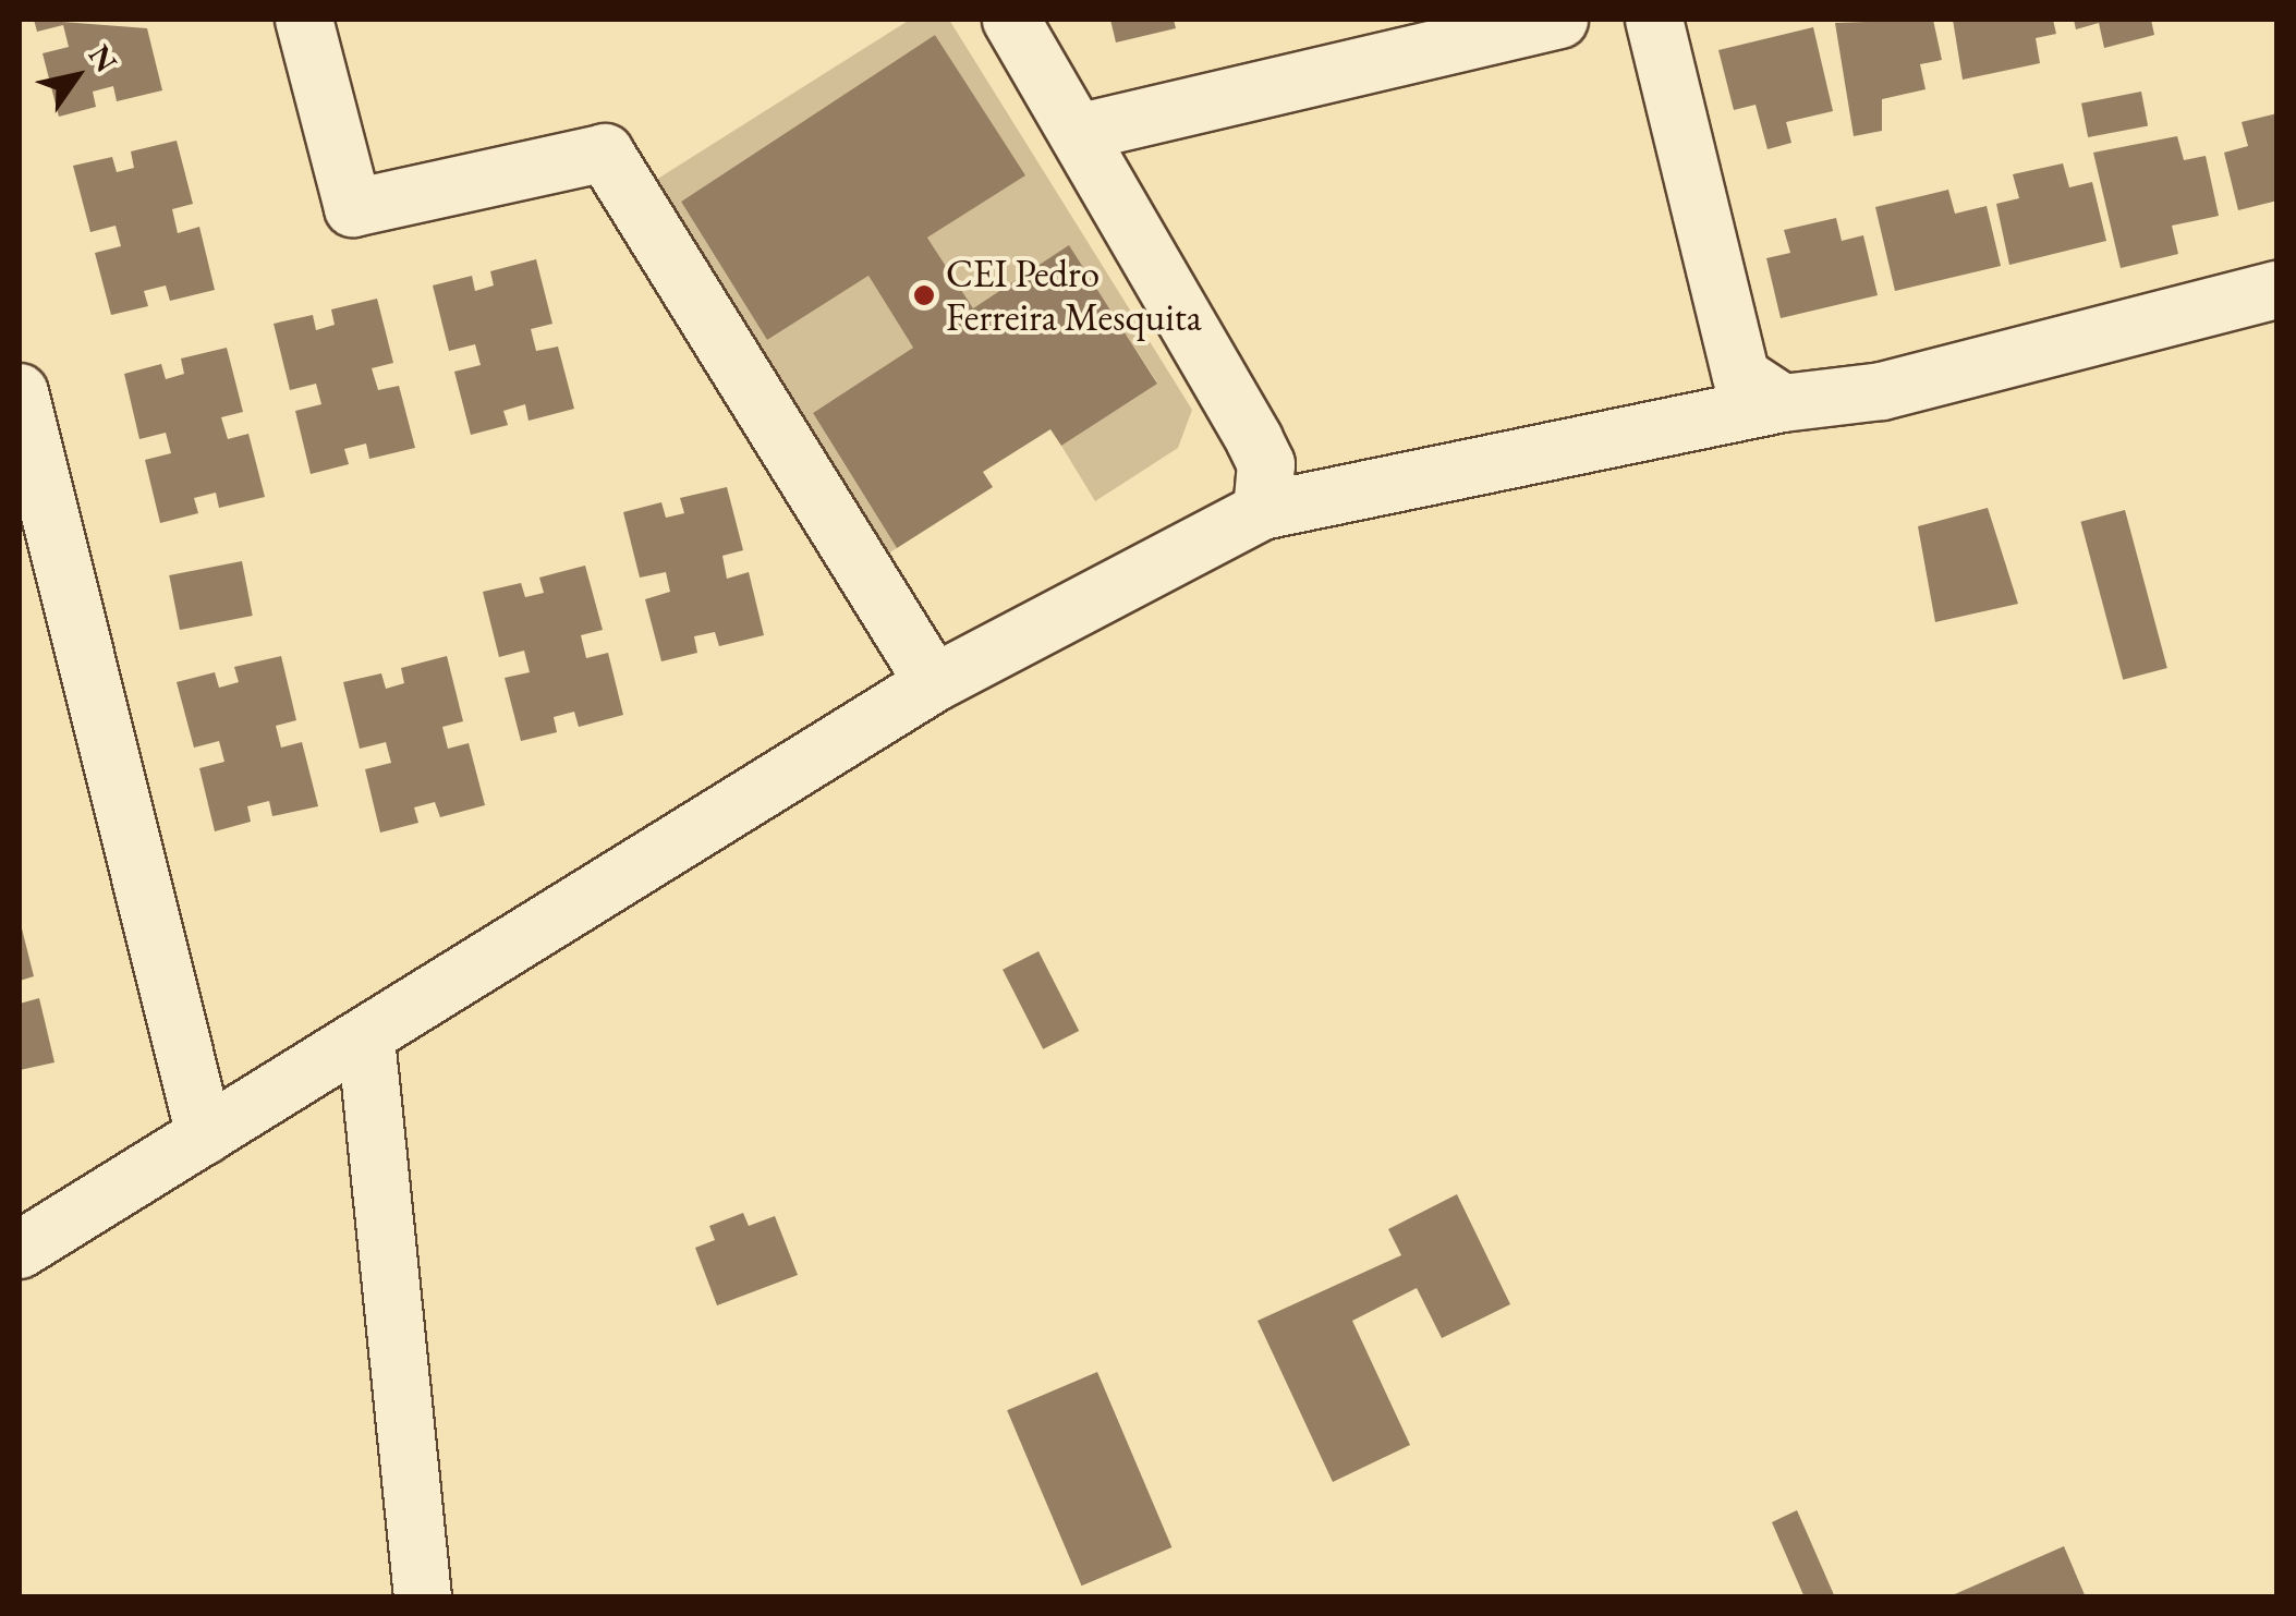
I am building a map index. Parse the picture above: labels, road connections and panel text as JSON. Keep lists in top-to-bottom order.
{
  "places": ["CEI Pedro Ferreira Mesquita"],
  "north": "top right"
}
